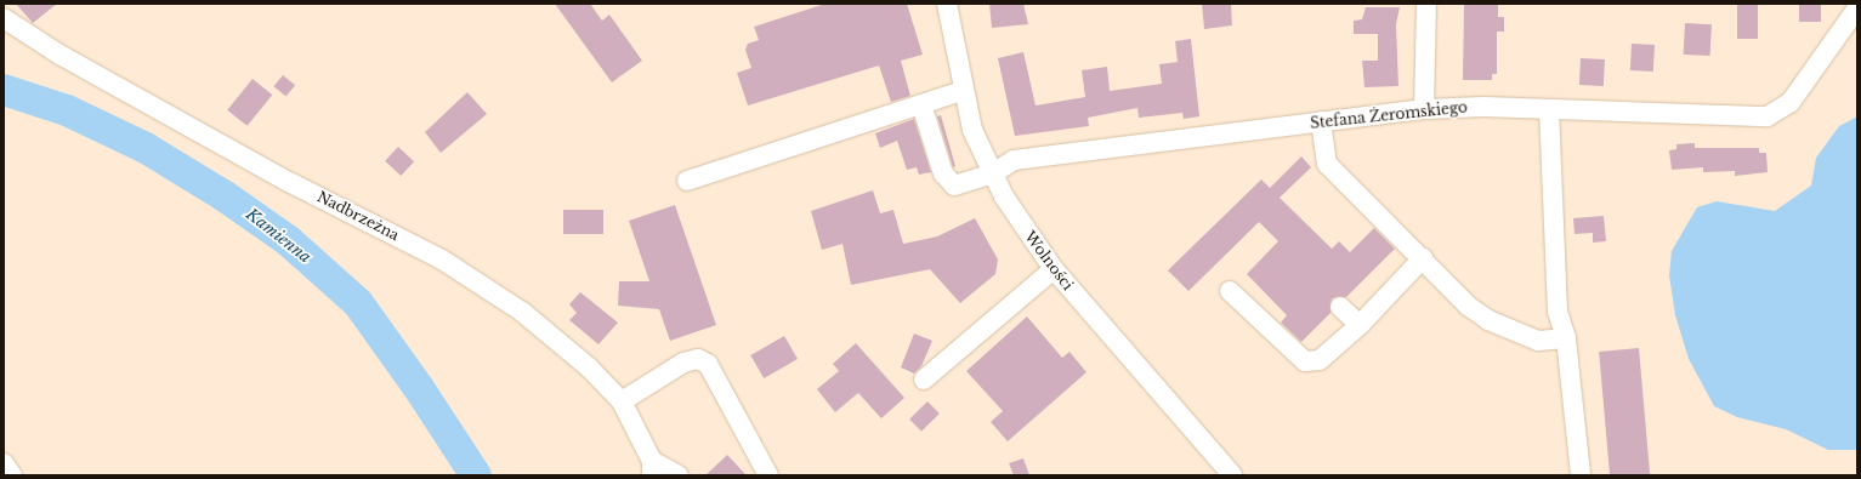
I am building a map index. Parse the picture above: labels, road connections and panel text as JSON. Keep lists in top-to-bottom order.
{
  "streets": {
    "street": ["Stefana Żeromskiego", "Nadbrzeżna", "Wolności"]
  },
  "crossings": [
    ["Stefana Żeromskiego", "Wolności"]
  ],
  "water": ["Kamienna"]
}
